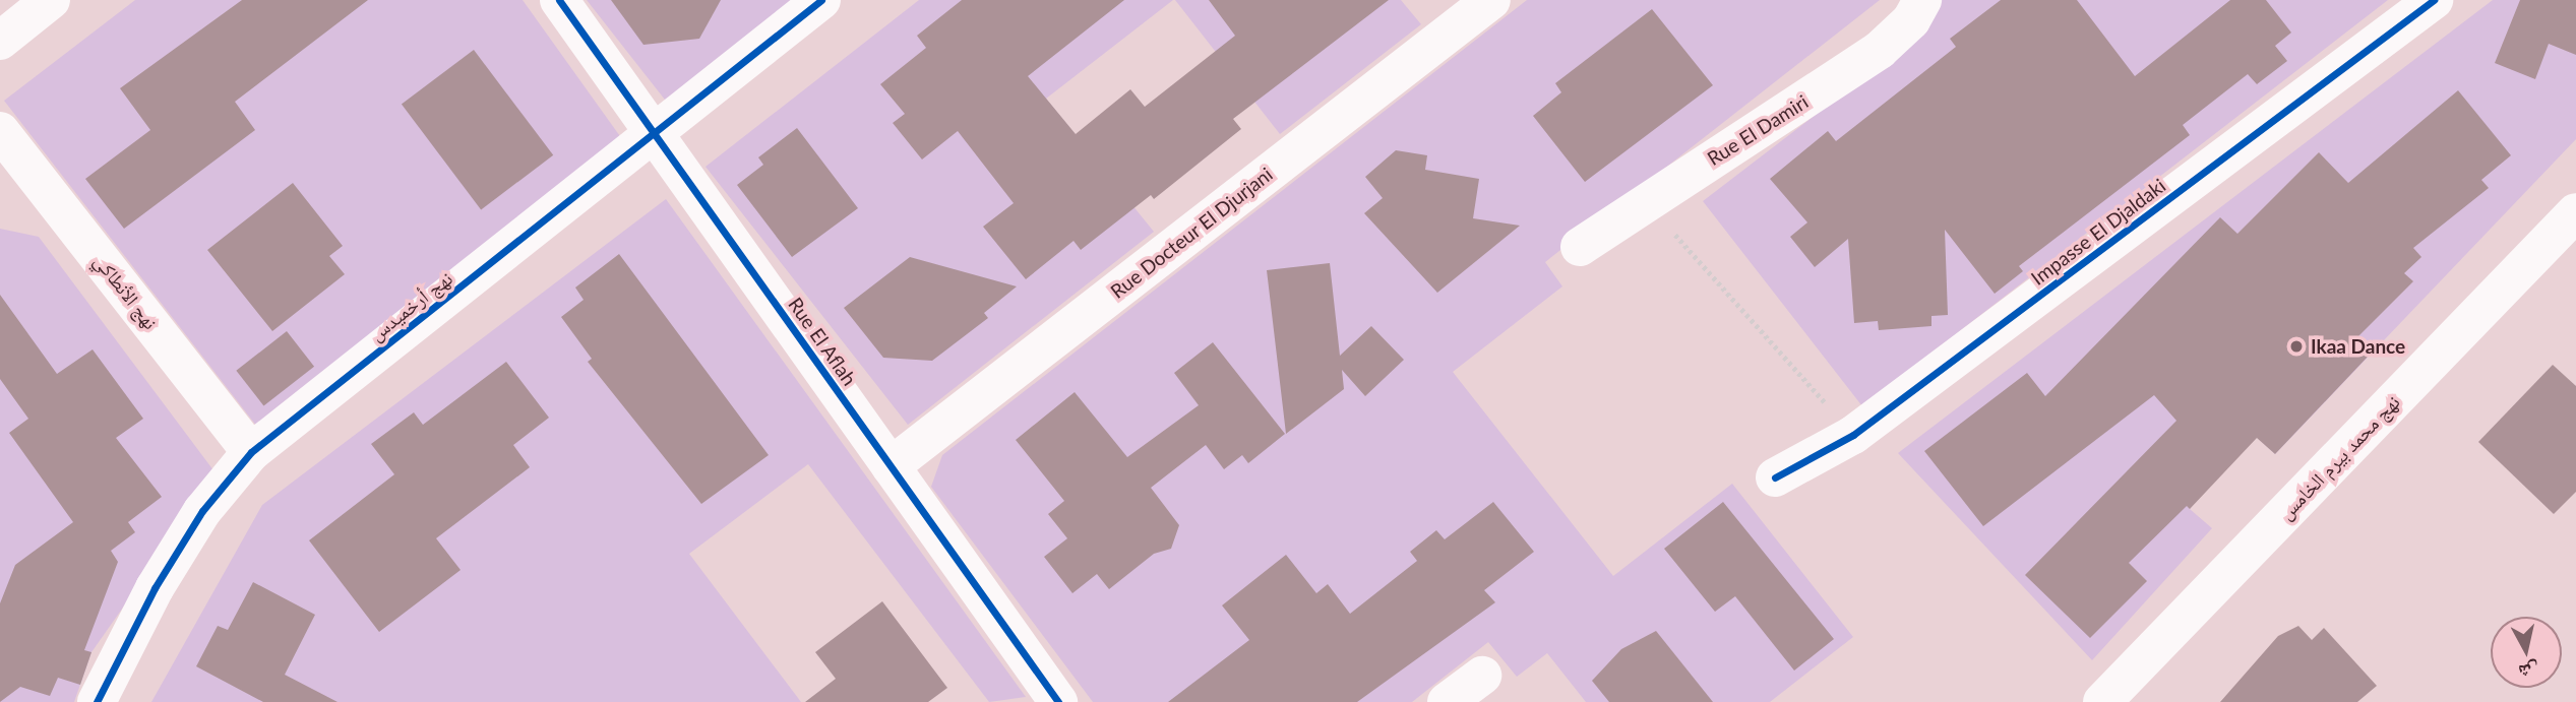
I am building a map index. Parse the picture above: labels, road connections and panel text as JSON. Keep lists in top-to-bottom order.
{
  "streets": {
    "street": [
      "Rue El Damiri",
      "Impasse El Djaldaki",
      "Rue Docteur El Djurjani",
      "نهج الأنطاكي",
      "نهج أرخميدس",
      "Rue El Aflah",
      "نهج محمد بيرم الخامس"
    ]
  },
  "crossings": [
    ["Rue Docteur El Djurjani", "Rue El Aflah"],
    ["نهج الأنطاكي", "نهج أرخميدس"],
    ["نهج أرخميدس", "Rue El Aflah"]
  ],
  "places": ["Ikaa Dance"],
  "north": "bottom"
}
